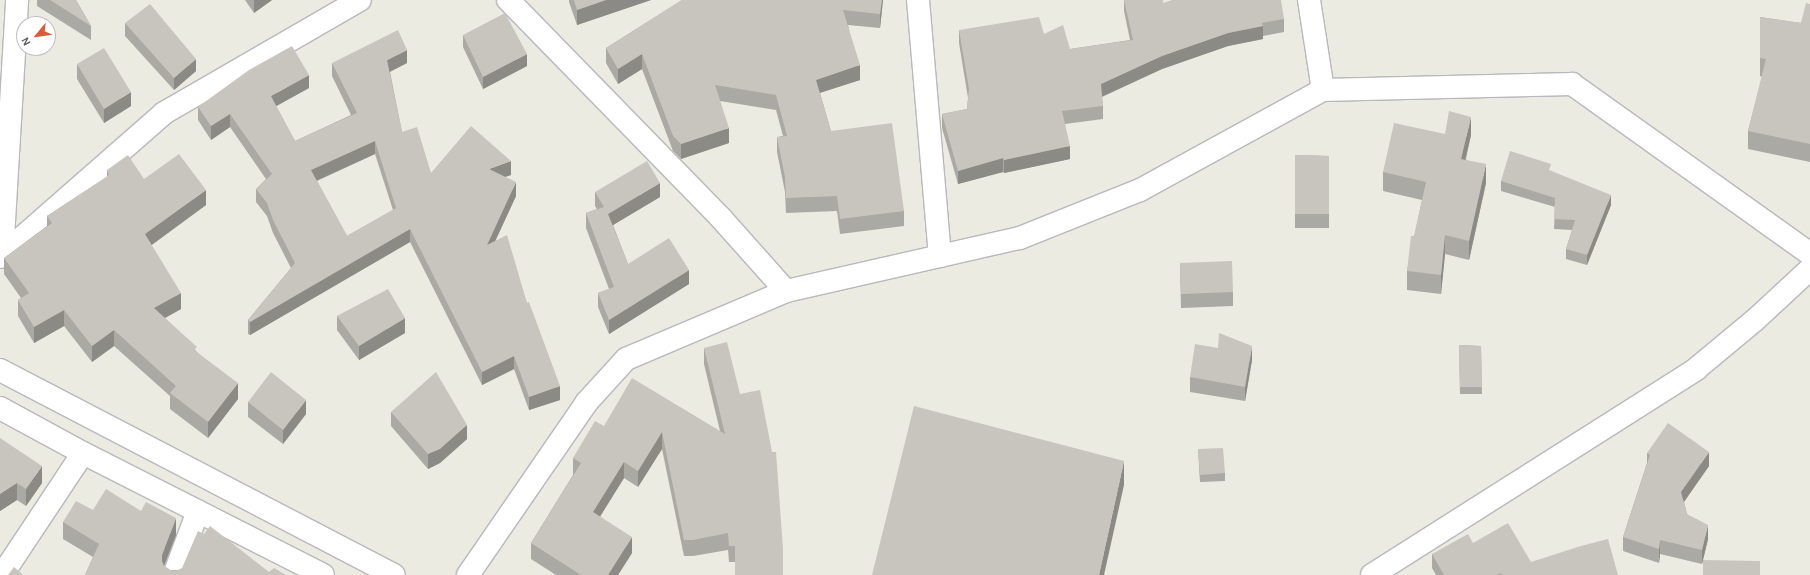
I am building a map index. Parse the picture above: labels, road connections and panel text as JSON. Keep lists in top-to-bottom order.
{
  "north": "bottom left"
}
